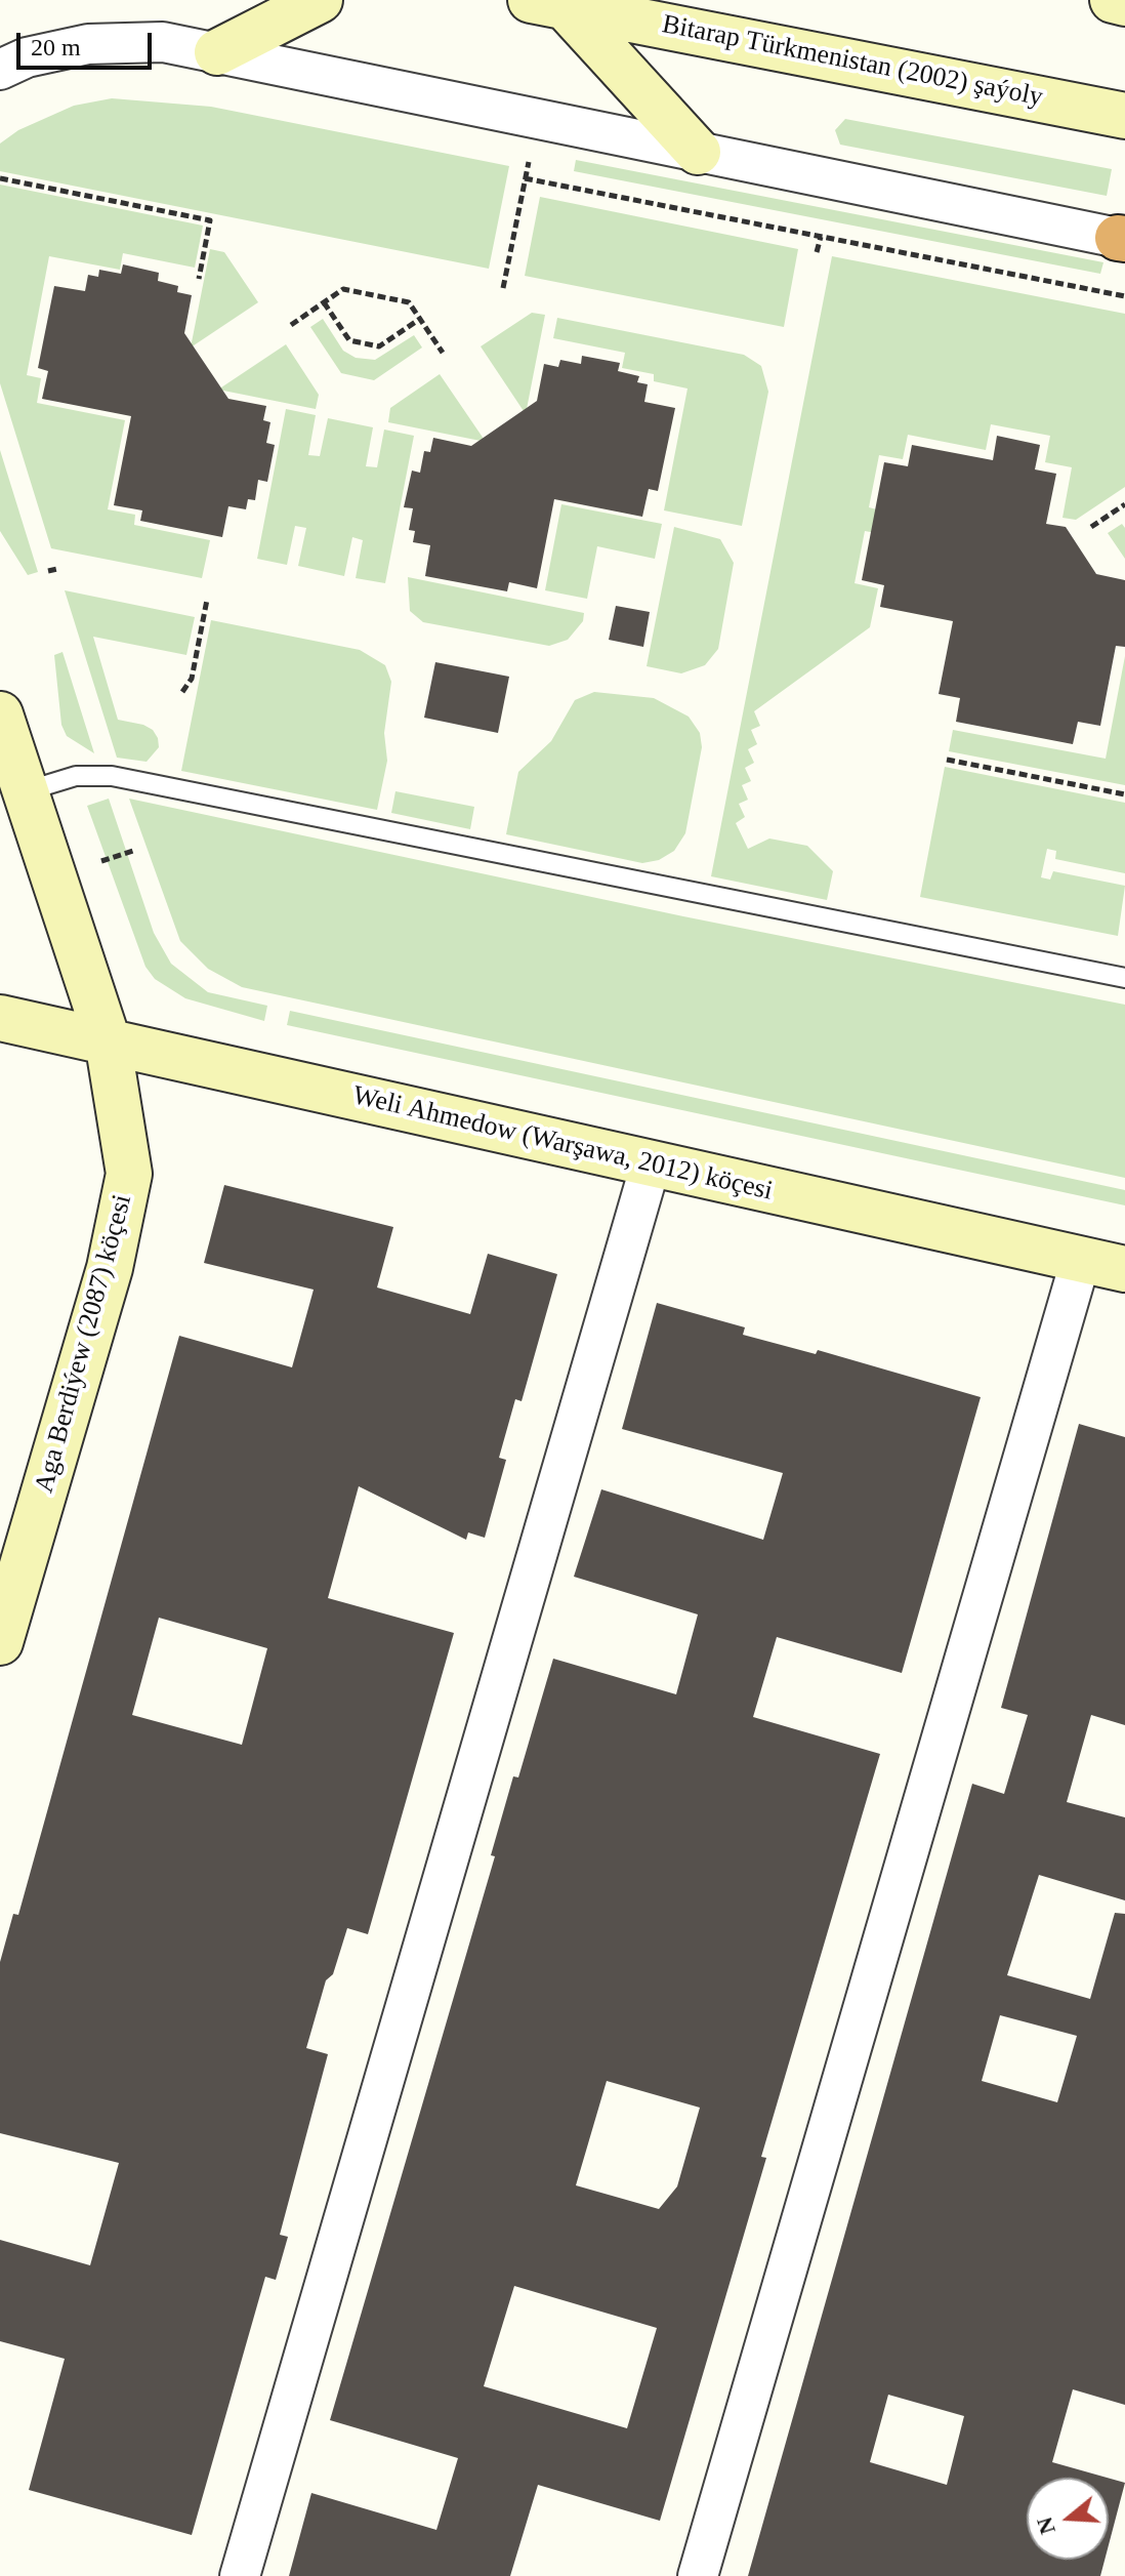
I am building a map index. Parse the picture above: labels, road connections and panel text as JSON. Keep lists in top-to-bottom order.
{
  "streets": {
    "street": ["Bitarap Türkmenistan (2002) şaýoly", "Weli Ahmedow (Warşawa, 2012) köçesi", "Aga Berdiýew (2087) köçesi"]
  },
  "crossings": [
    ["Weli Ahmedow (Warşawa, 2012) köçesi", "Aga Berdiýew (2087) köçesi"]
  ],
  "scale_bar": "20 m",
  "north": "left"
}
